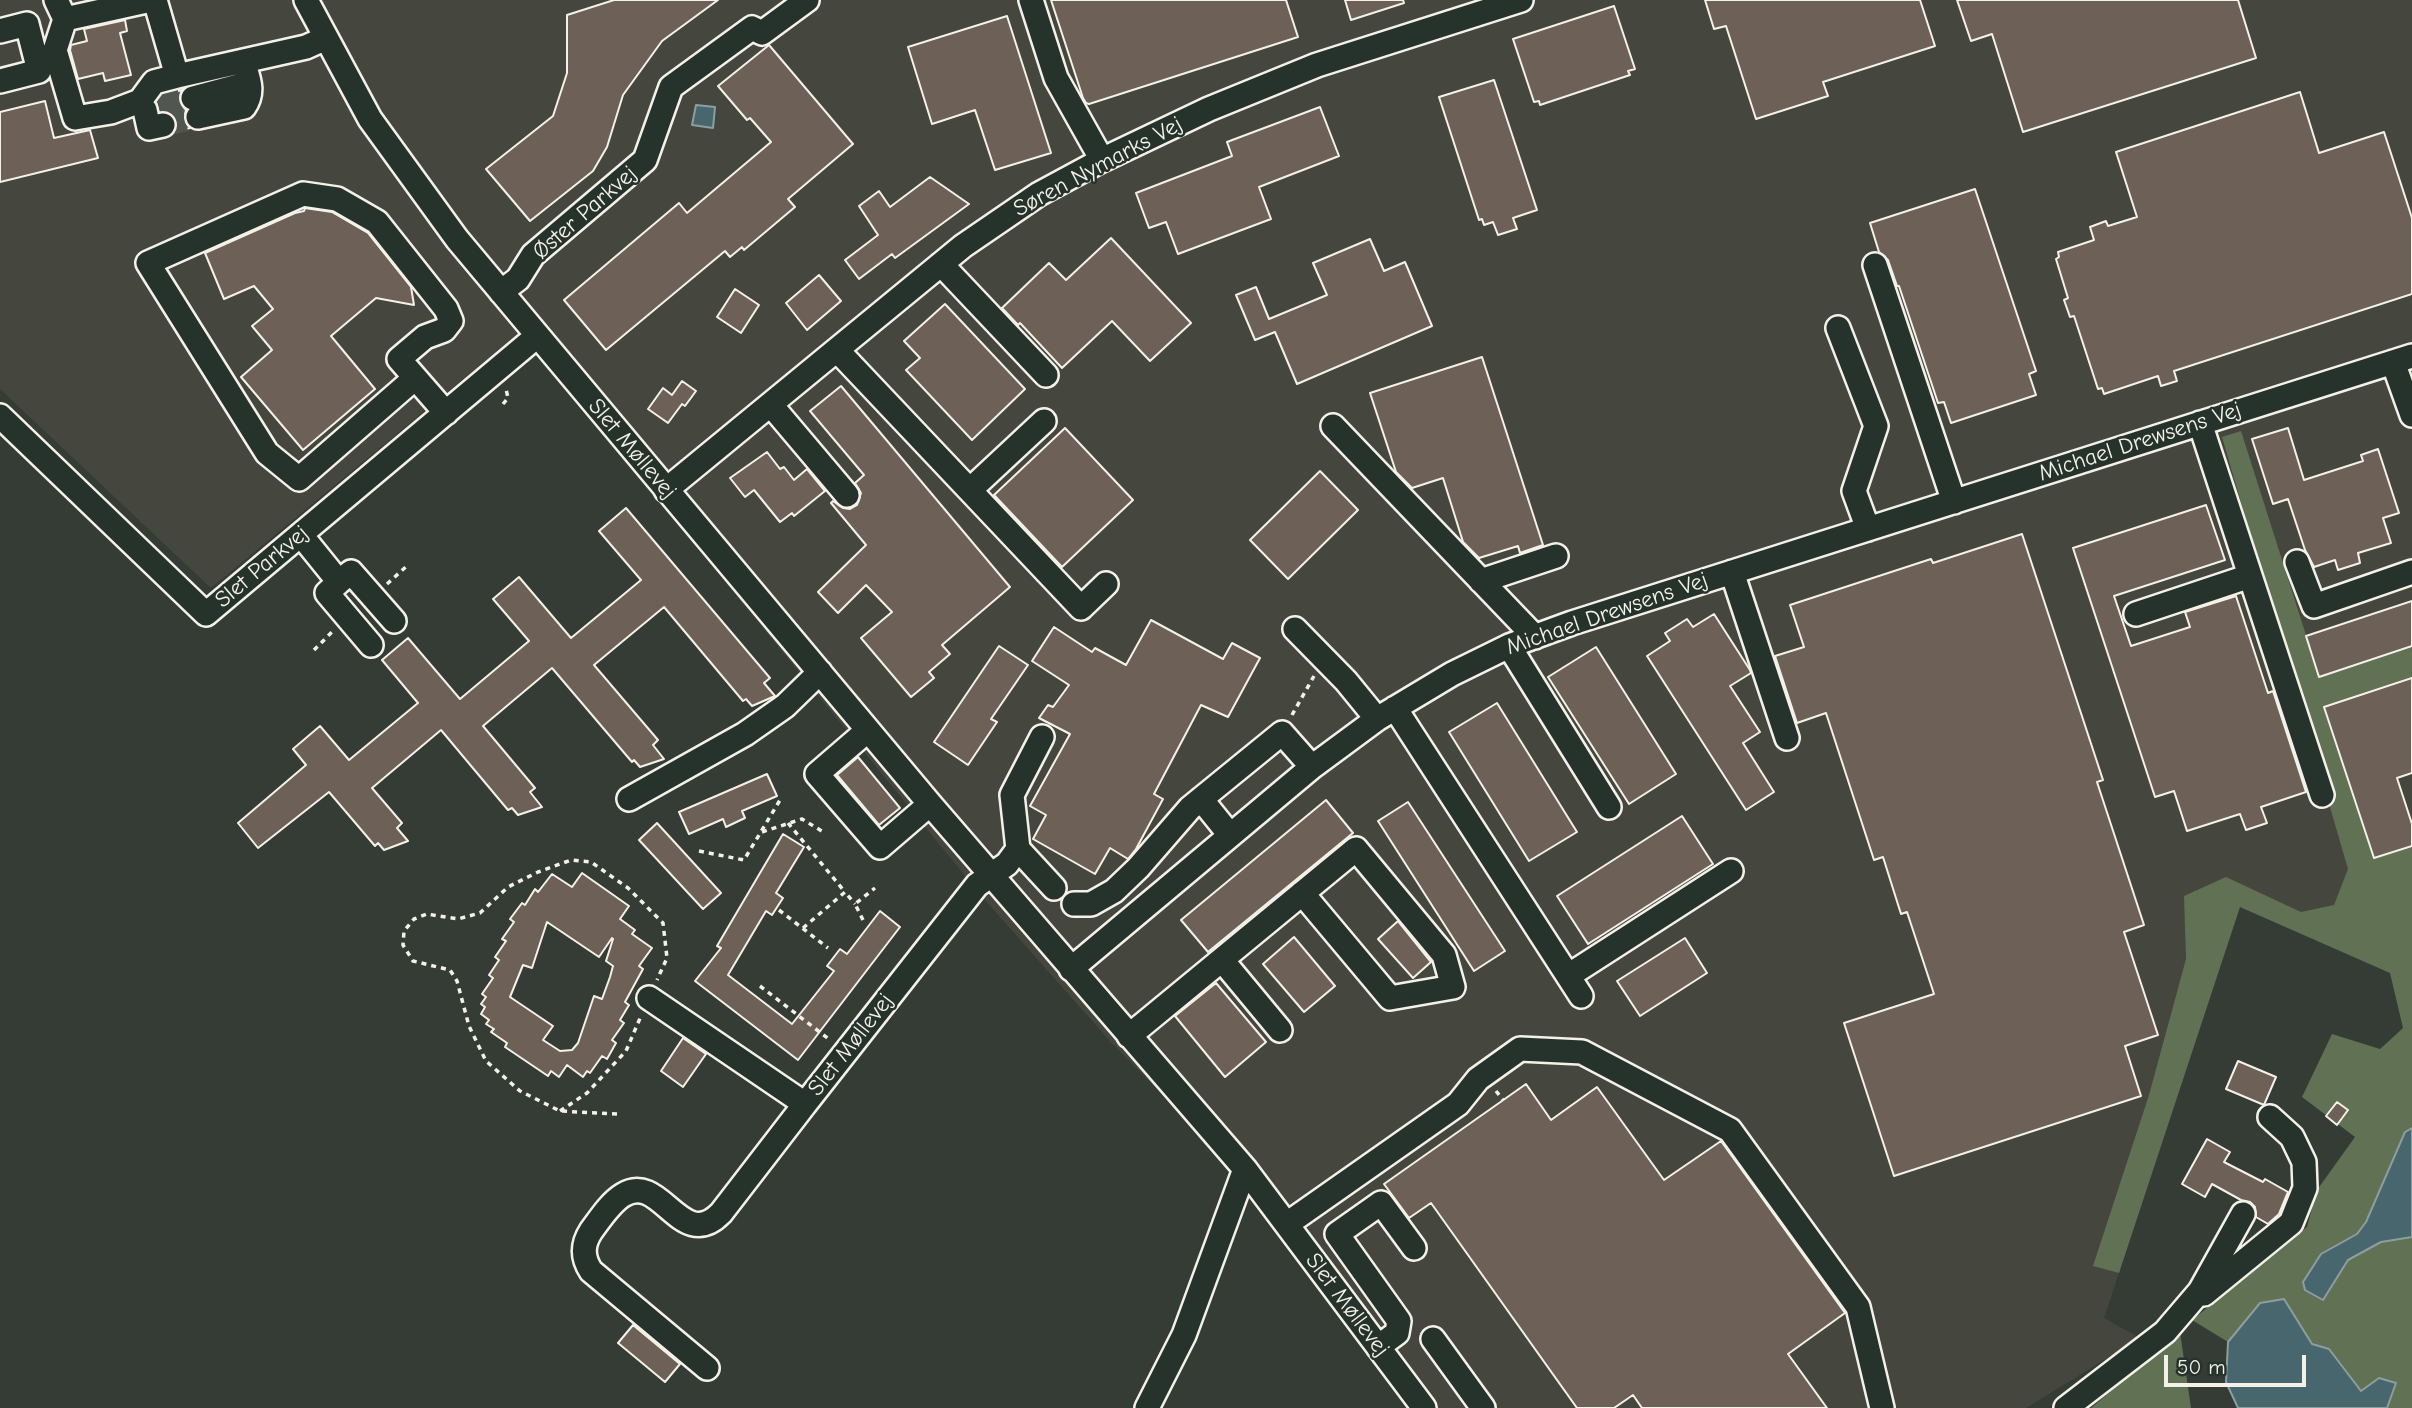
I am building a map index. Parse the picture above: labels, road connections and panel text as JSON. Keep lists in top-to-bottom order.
{
  "streets": {
    "street": [
      "Søren Nymarks Vej",
      "Øster Parkvej",
      "Michael Drewsens Vej",
      "Slet Møllevej",
      "Slet Parkvej"
    ]
  },
  "crossings": [
    ["Søren Nymarks Vej", "Slet Møllevej"],
    ["Øster Parkvej", "Slet Møllevej"],
    ["Michael Drewsens Vej", "Slet Møllevej"],
    ["Slet Møllevej", "Slet Parkvej"]
  ],
  "scale_bar": "50 m"
}
